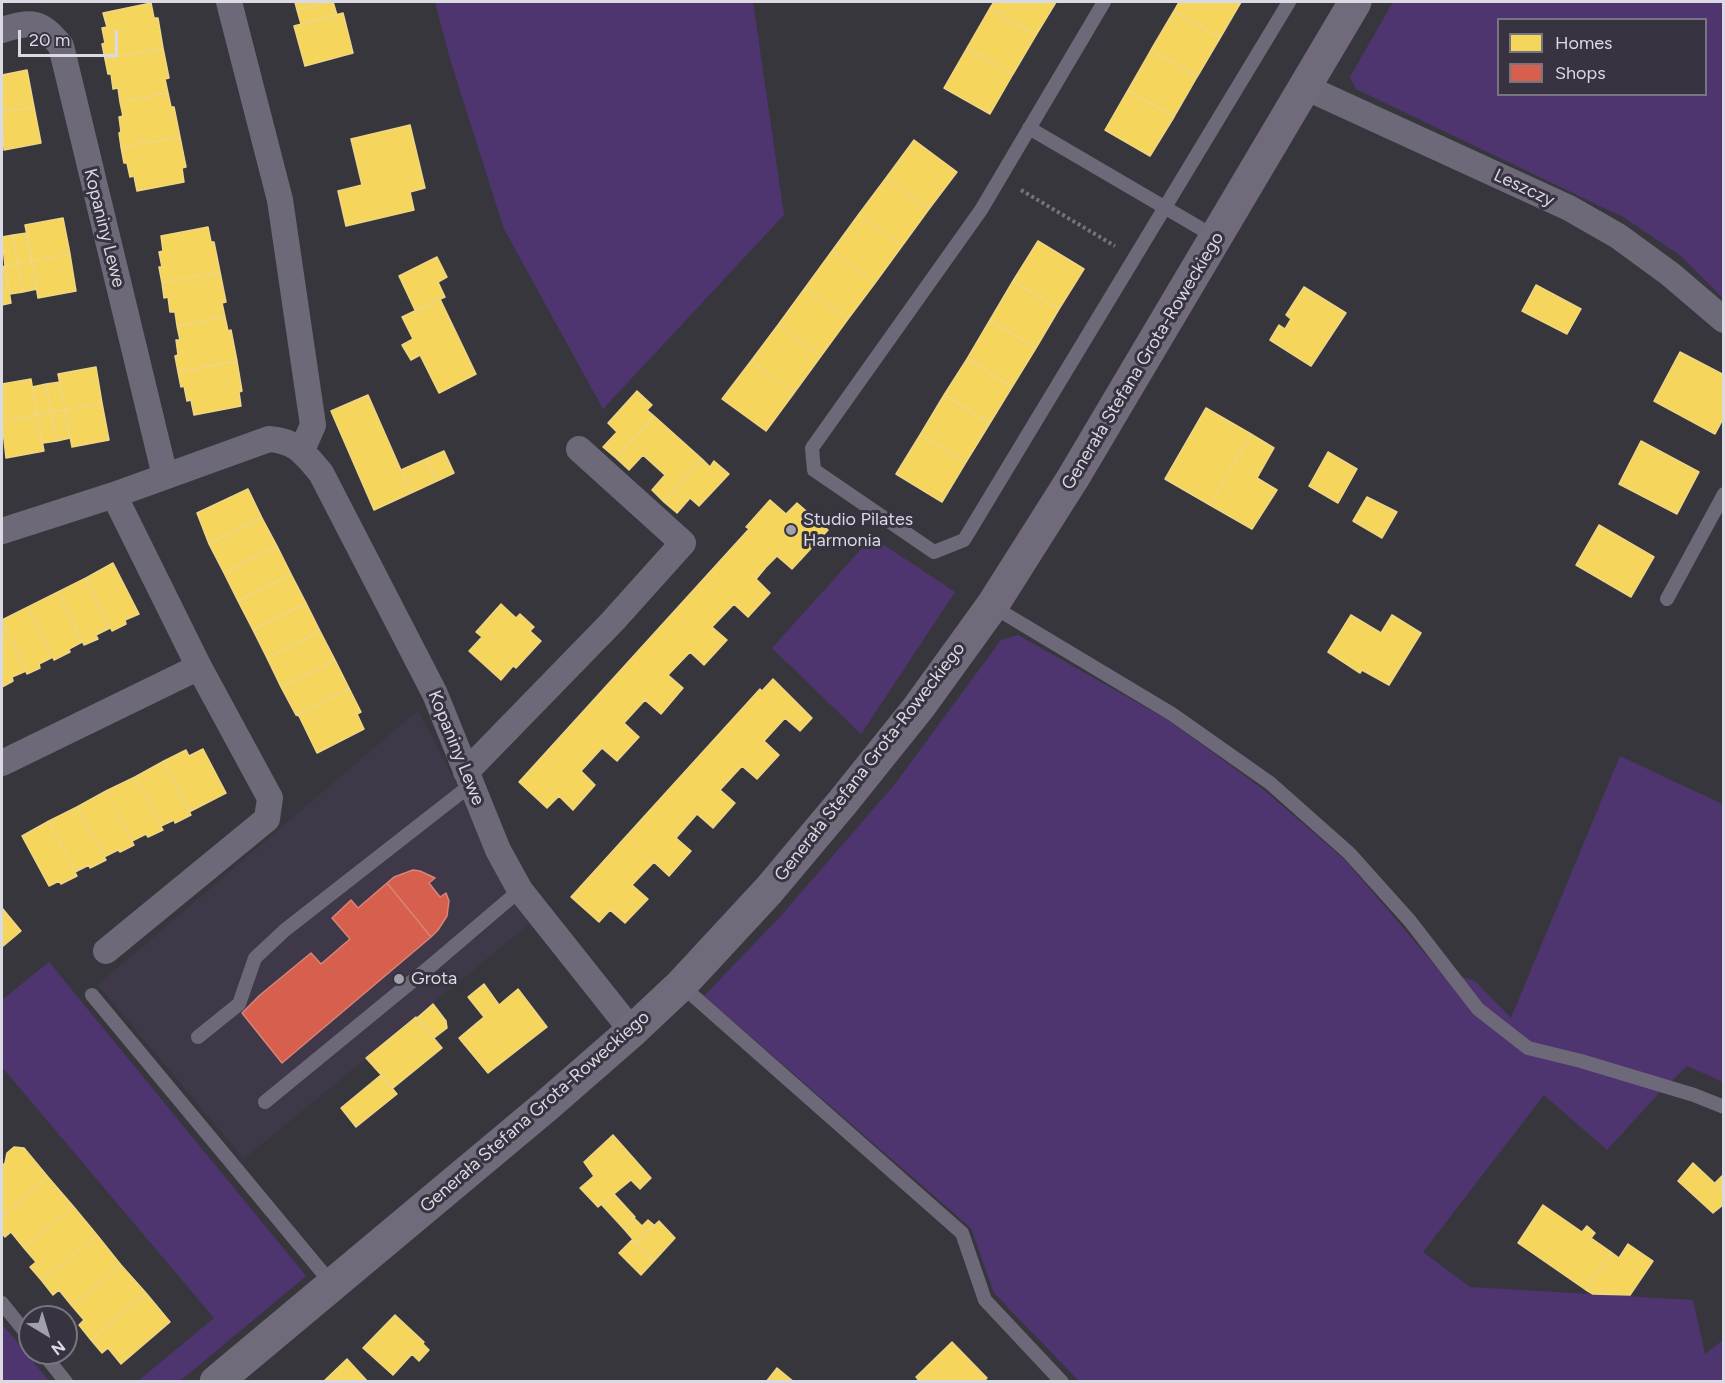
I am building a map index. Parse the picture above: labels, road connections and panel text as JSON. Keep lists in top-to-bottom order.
{
  "streets": {
    "street": ["Leszczy", "Kopaniny Lewe", "Generała Stefana Grota-Roweckiego"]
  },
  "crossings": [
    ["Leszczy", "Generała Stefana Grota-Roweckiego"],
    ["Kopaniny Lewe", "Generała Stefana Grota-Roweckiego"]
  ],
  "places": ["Studio Pilates Harmonia", "Grota"],
  "legend": ["Homes", "Shops"],
  "scale_bar": "20 m",
  "north": "bottom right"
}
